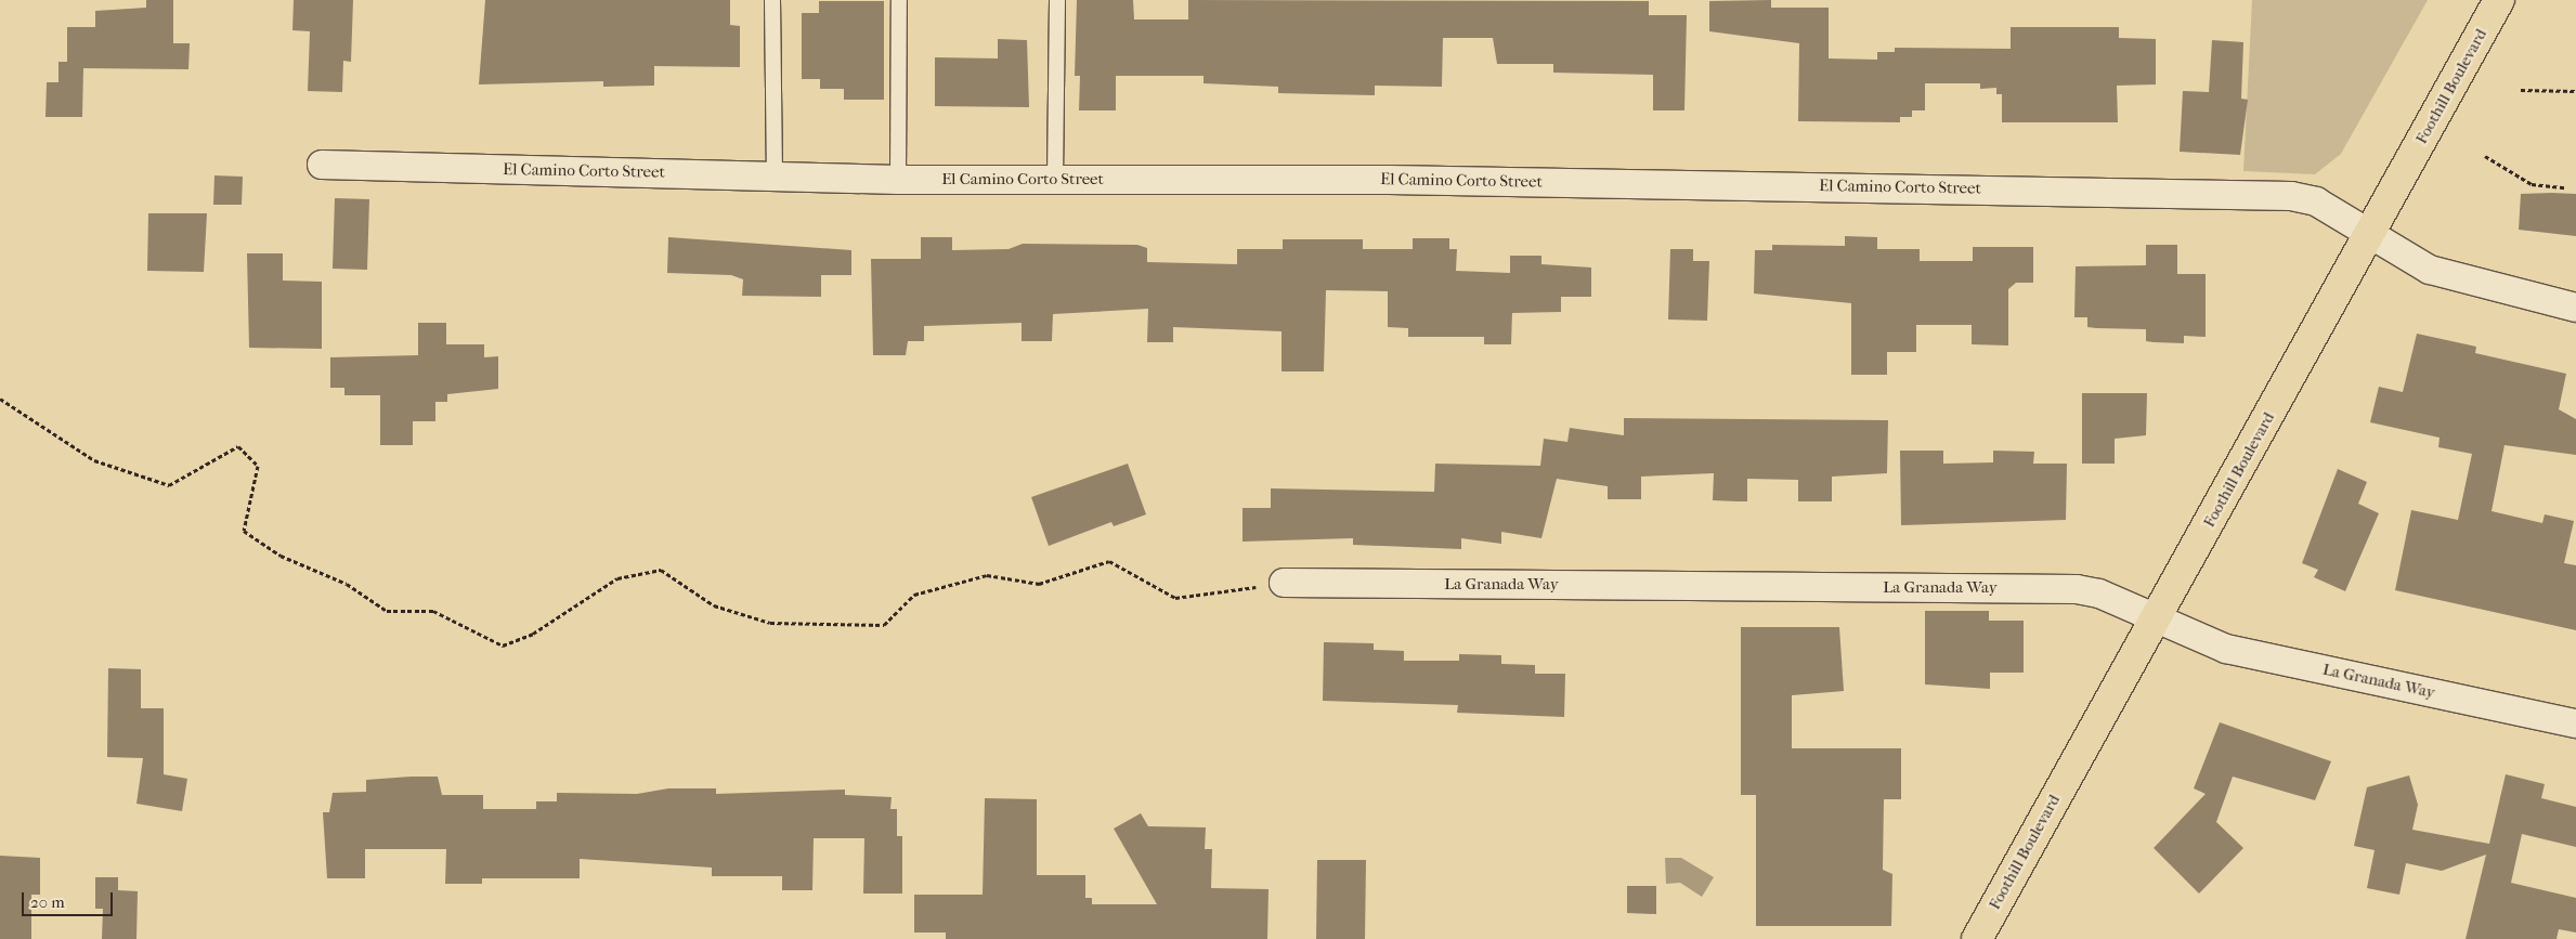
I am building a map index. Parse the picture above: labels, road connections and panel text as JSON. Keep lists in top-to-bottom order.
{
  "streets": {
    "main road": ["Foothill Boulevard"],
    "street": ["El Camino Corto Street", "La Granada Way"]
  },
  "crossings": [
    ["Foothill Boulevard", "El Camino Corto Street"],
    ["Foothill Boulevard", "La Granada Way"]
  ],
  "scale_bar": "20 m"
}
